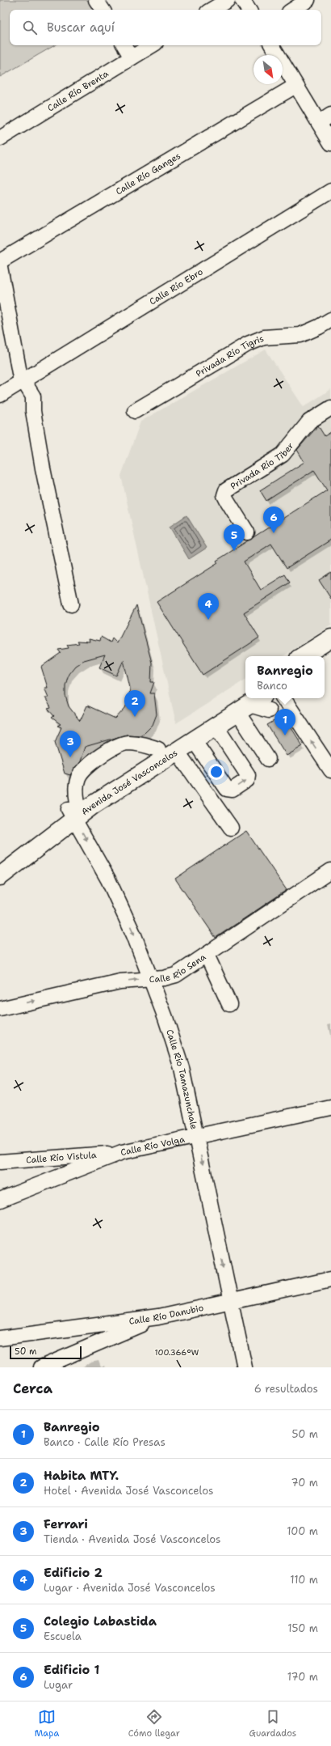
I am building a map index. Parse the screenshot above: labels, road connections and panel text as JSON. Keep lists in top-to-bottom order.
{
  "streets": {
    "main road": ["Avenida José Vasconcelos"],
    "street": [
      "Calle Río Brenta",
      "Calle Río Ganges",
      "Calle Río Ebro",
      "Privada Río Tigris",
      "Privada Río Tiber",
      "Calle Río Sena",
      "Calle Río Tamazunchale",
      "Calle Río Volga",
      "Calle Río Vistula",
      "Calle Río Danubio"
    ]
  },
  "crossings": [
    ["Avenida José Vasconcelos", "Calle Río Tamazunchale"],
    ["Calle Río Sena", "Calle Río Tamazunchale"],
    ["Calle Río Tamazunchale", "Calle Río Volga"],
    ["Calle Río Tamazunchale", "Calle Río Danubio"],
    ["Calle Río Volga", "Calle Río Vistula"]
  ],
  "one_way": ["Calle Río Sena", "Calle Río Tamazunchale"],
  "scale_bar": "50 m",
  "north": "bottom right",
  "page": {
    "search": "Buscar aquí",
    "pins": [
      "6",
      "5",
      "4",
      "2",
      "1",
      "3"
    ],
    "popup": ["Banregio", "Banco"],
    "scale": "50 m",
    "heading": ["Cerca", "6 resultados"],
    "list": [
      {
        "mark": "1",
        "name": "Banregio",
        "note": "Banco · Calle Río Presas",
        "value": "50 m"
      },
      {
        "mark": "2",
        "name": "Habita MTY.",
        "note": "Hotel · Avenida José Vasconcelos",
        "value": "70 m"
      },
      {
        "mark": "3",
        "name": "Ferrari",
        "note": "Tienda · Avenida José Vasconcelos",
        "value": "100 m"
      },
      {
        "mark": "4",
        "name": "Edificio 2",
        "note": "Lugar · Avenida José Vasconcelos",
        "value": "110 m"
      },
      {
        "mark": "5",
        "name": "Colegio Labastida",
        "note": "Escuela",
        "value": "150 m"
      },
      {
        "mark": "6",
        "name": "Edificio 1",
        "note": "Lugar",
        "value": "170 m"
      }
    ],
    "nav": ["Mapa", "Cómo llegar", "Guardados"]
  },
  "coordinates": ["100.366°W"]
}
